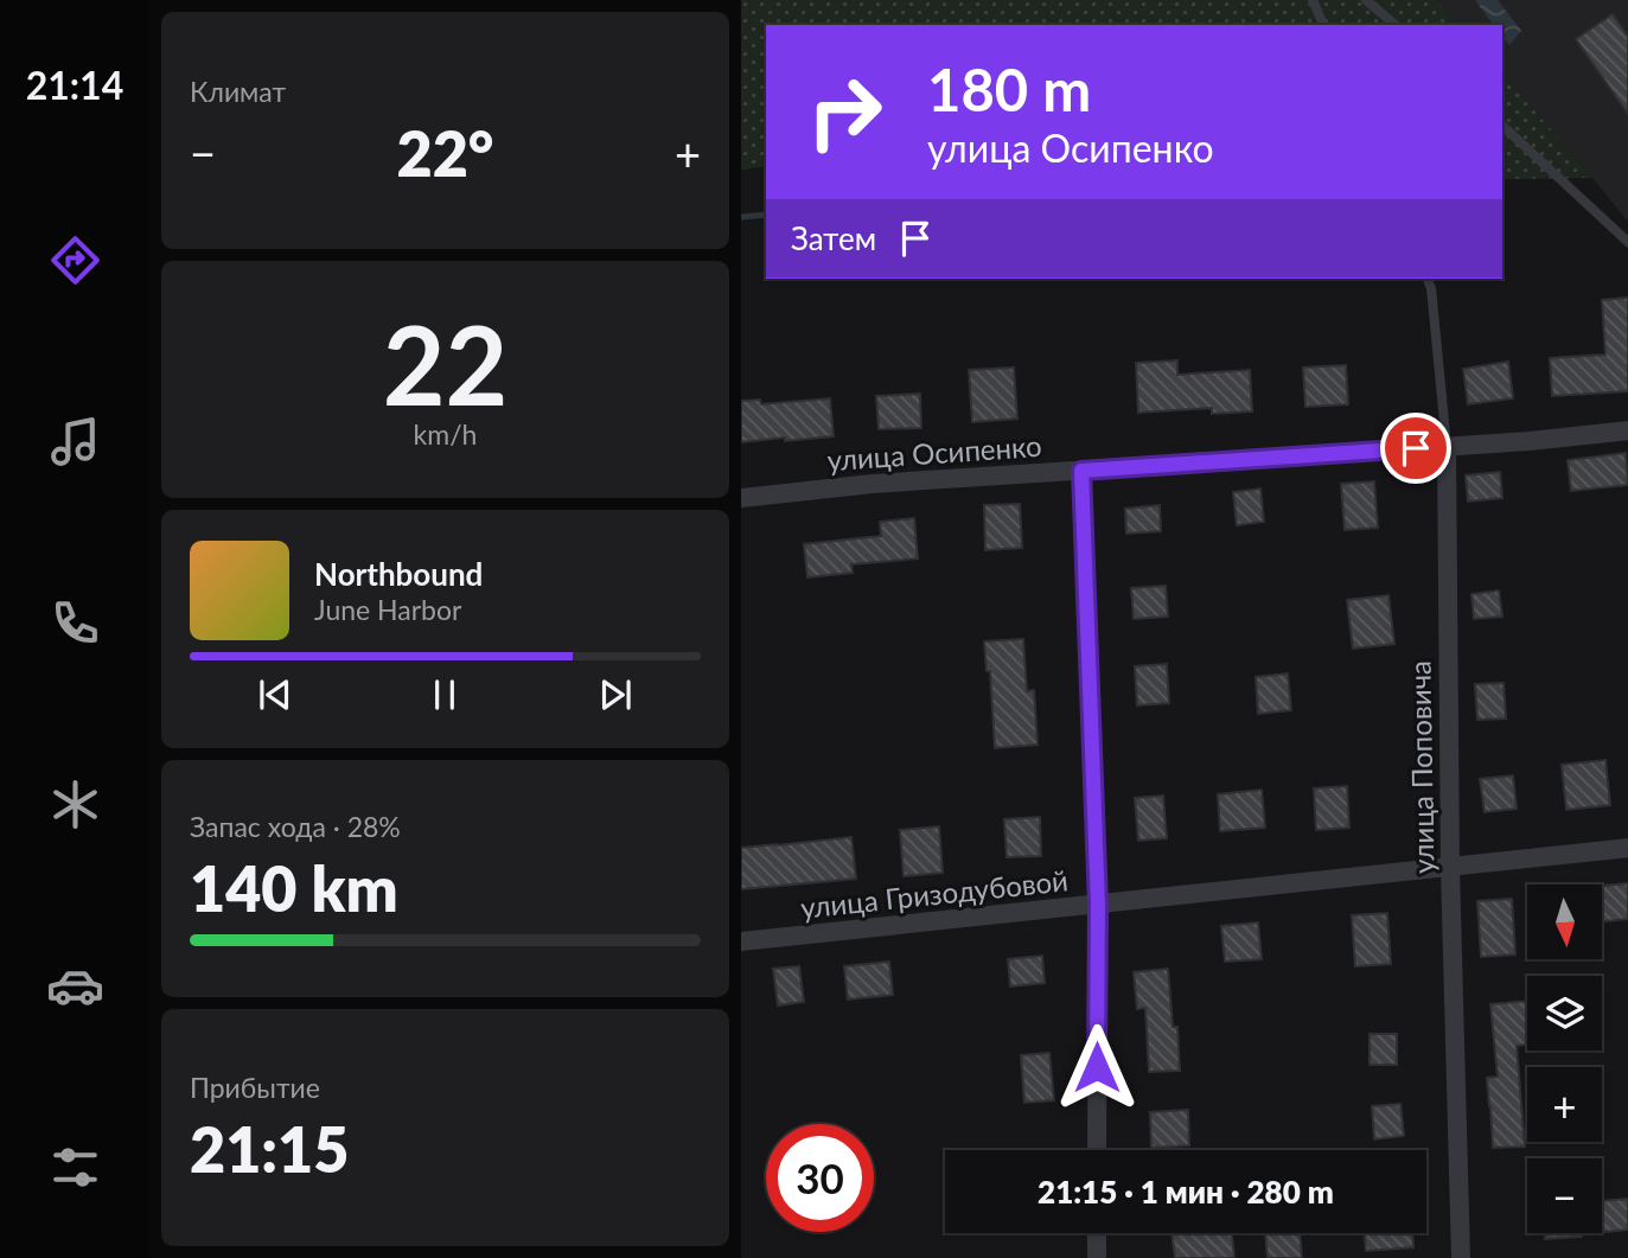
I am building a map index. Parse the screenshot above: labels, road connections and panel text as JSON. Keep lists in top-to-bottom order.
{
  "streets": {
    "street": ["улица Осипенко", "улица Поповича", "улица Гризодубовой"]
  },
  "crossings": [
    ["улица Осипенко", "улица Поповича"],
    ["улица Поповича", "улица Гризодубовой"]
  ],
  "north": "bottom",
  "page": {
    "tabs": "21:14",
    "tile": [
      "Климат",
      ["22", "km/h"],
      ["Запас хода · 28%", "140 km"],
      ["Прибытие", "21:15"]
    ],
    "turn": ["180 m", "улица Осипенко"],
    "heat": ["−", "22°", "+"],
    "then": "Затем",
    "song": ["Northbound", "June Harbor"],
    "map_buttons": ["+", "−"],
    "limit": "30",
    "trip": "21:15 · 1 мин · 280 m"
  }
}
